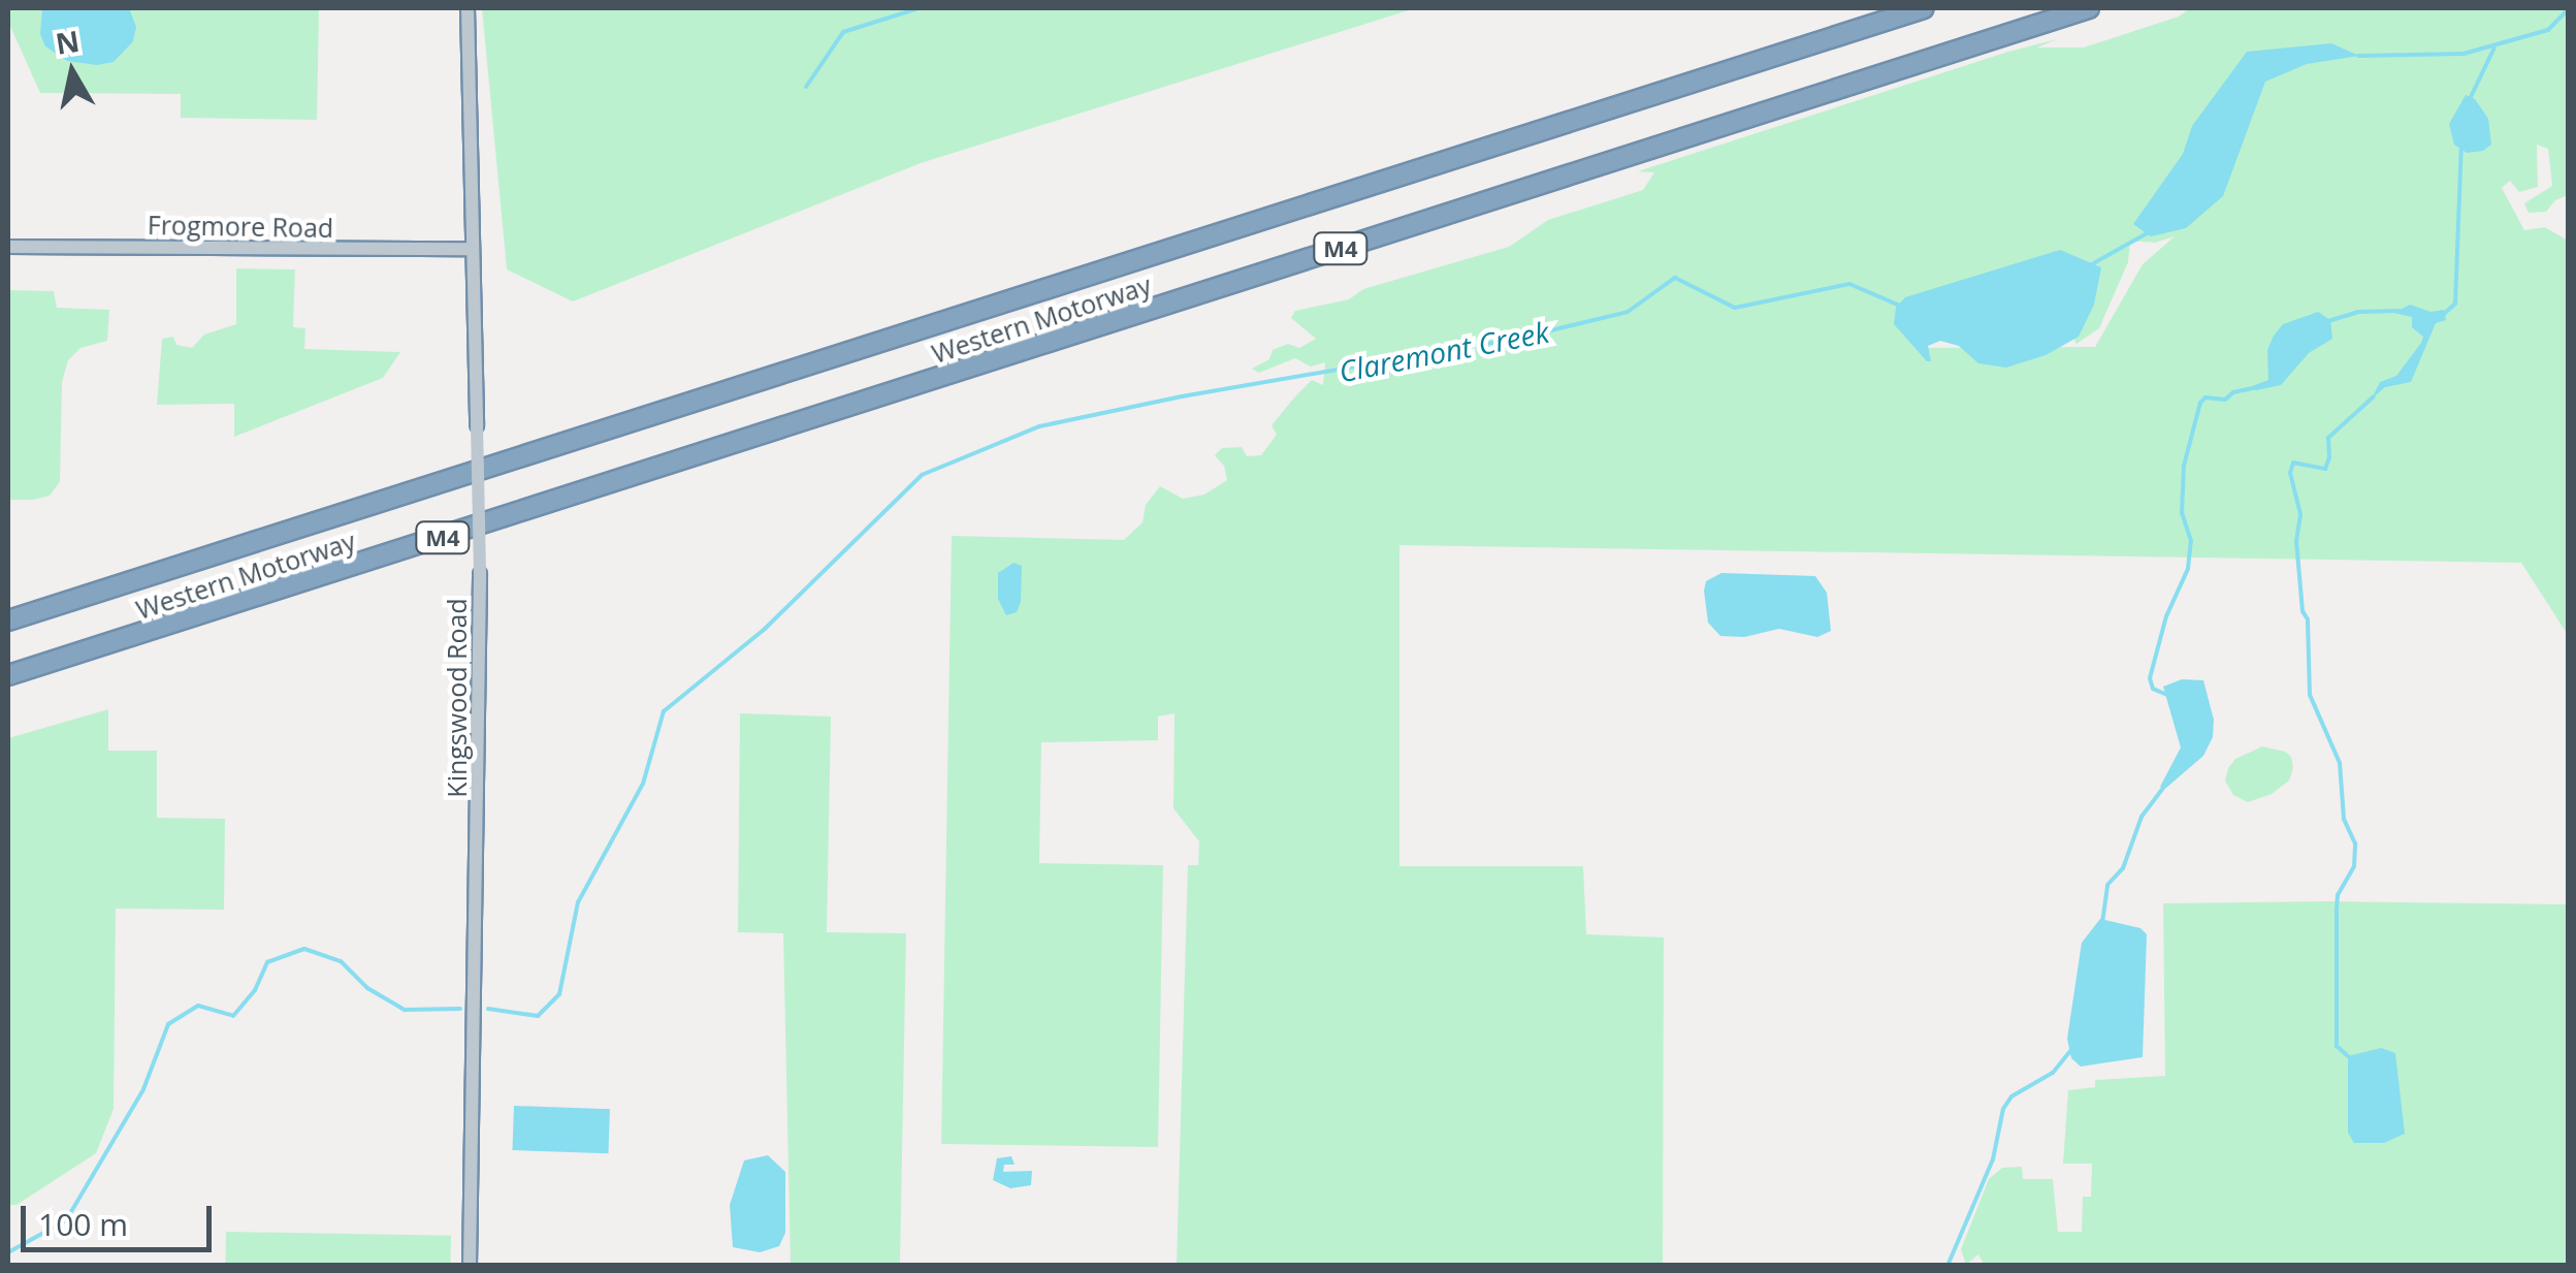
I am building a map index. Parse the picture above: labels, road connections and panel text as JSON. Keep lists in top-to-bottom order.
{
  "streets": {
    "highway": ["M4", "Western Motorway"],
    "street": ["Frogmore Road", "Kingswood Road"]
  },
  "crossings": [
    ["Frogmore Road", "Kingswood Road"]
  ],
  "water": ["Claremont Creek"],
  "scale_bar": "100 m",
  "north": "top"
}
